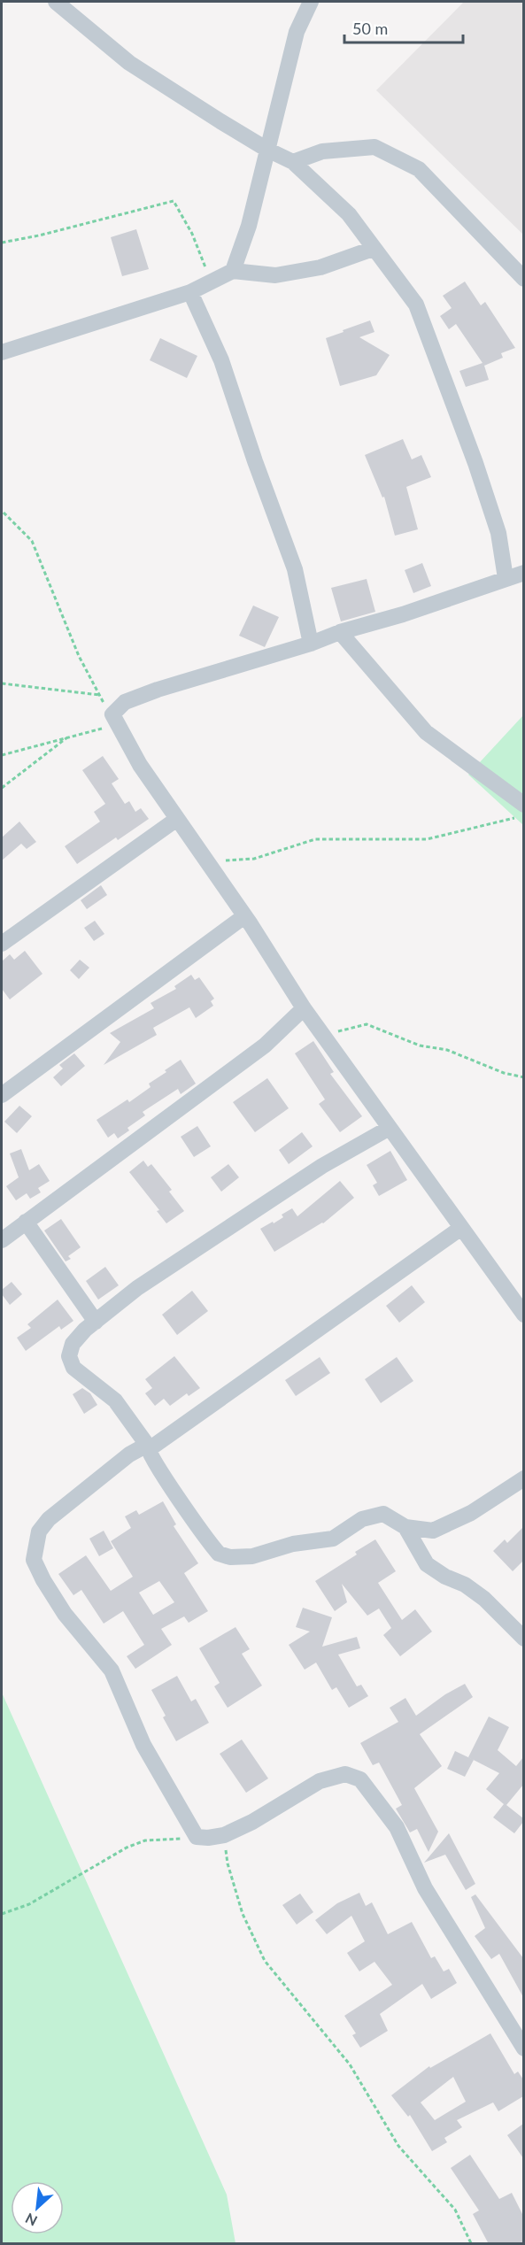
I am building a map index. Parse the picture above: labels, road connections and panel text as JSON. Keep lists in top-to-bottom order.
{
  "scale_bar": "50 m",
  "north": "bottom left"
}
